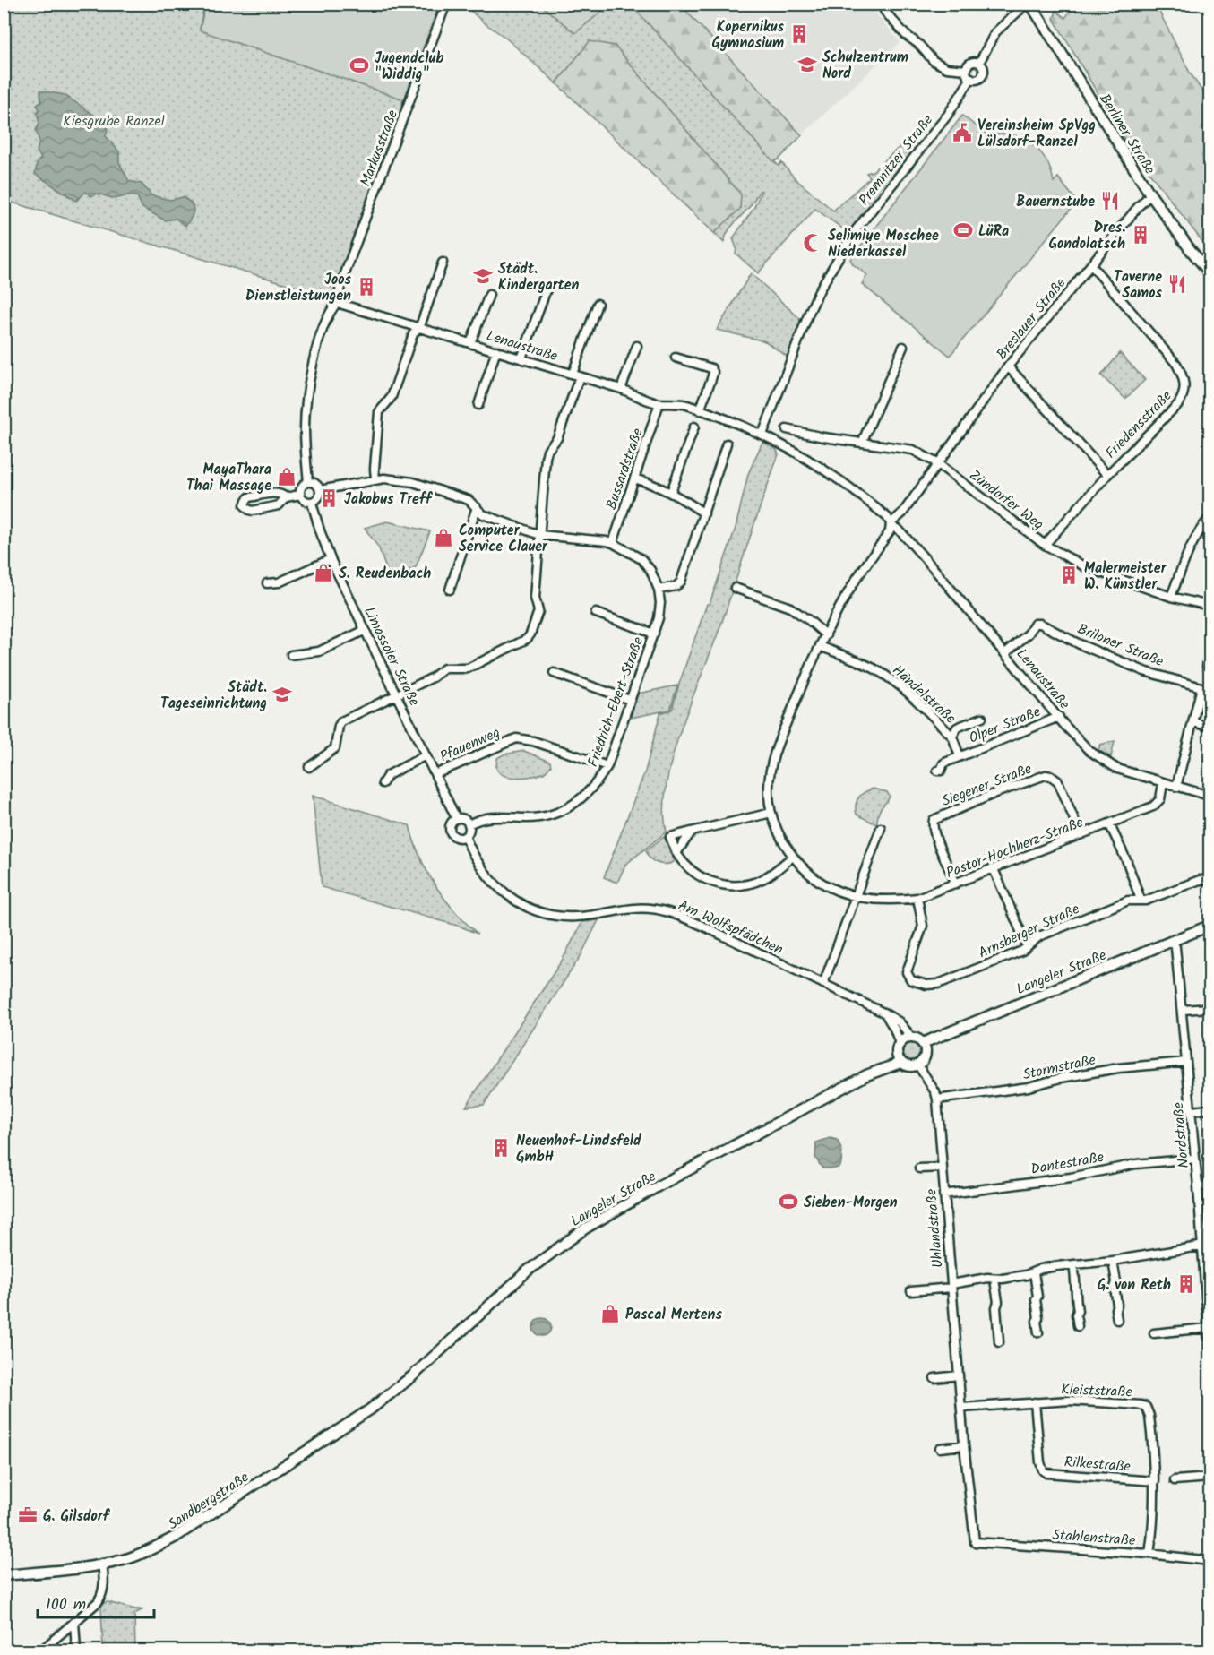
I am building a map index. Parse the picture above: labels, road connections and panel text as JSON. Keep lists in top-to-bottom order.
{
  "streets": {
    "street": [
      "Berliner Straße",
      "Markusstraße",
      "Premnitzer Straße",
      "Breslauer Straße",
      "Lenaustraße",
      "Friedensstraße",
      "Bussardstraße",
      "Zündorfer Weg",
      "Briloner Straße",
      "Limassoler Straße",
      "Händelstraße",
      "Friedrich-Ebert-Straße",
      "Olper Straße",
      "Pfauenweg",
      "Siegener Straße",
      "Pastor-Hochherz-Straße",
      "Am Wolfspfädchen",
      "Arnsberger Straße",
      "Langeler Straße",
      "Stormstraße",
      "Nordstraße",
      "Dantestraße",
      "Uhlandstraße",
      "Kleiststraße",
      "Rilkestraße",
      "Sandbergstraße",
      "Stahlenstraße"
    ]
  },
  "crossings": [
    ["Berliner Straße", "Breslauer Straße"],
    ["Markusstraße", "Lenaustraße"],
    ["Premnitzer Straße", "Lenaustraße"],
    ["Breslauer Straße", "Friedensstraße"],
    ["Breslauer Straße", "Zündorfer Weg"],
    ["Breslauer Straße", "Pastor-Hochherz-Straße"],
    ["Lenaustraße", "Bussardstraße"],
    ["Lenaustraße", "Briloner Straße"],
    ["Lenaustraße", "Olper Straße"],
    ["Lenaustraße", "Pastor-Hochherz-Straße"],
    ["Friedensstraße", "Zündorfer Weg"],
    ["Bussardstraße", "Friedrich-Ebert-Straße"],
    ["Zündorfer Weg", "Pastor-Hochherz-Straße"],
    ["Limassoler Straße", "Friedrich-Ebert-Straße"],
    ["Limassoler Straße", "Pfauenweg"],
    ["Limassoler Straße", "Am Wolfspfädchen"],
    ["Händelstraße", "Olper Straße"],
    ["Händelstraße", "Pastor-Hochherz-Straße"],
    ["Friedrich-Ebert-Straße", "Pfauenweg"],
    ["Friedrich-Ebert-Straße", "Am Wolfspfädchen"],
    ["Siegener Straße", "Pastor-Hochherz-Straße"],
    ["Pastor-Hochherz-Straße", "Arnsberger Straße"],
    ["Am Wolfspfädchen", "Langeler Straße"],
    ["Am Wolfspfädchen", "Uhlandstraße"],
    ["Langeler Straße", "Nordstraße"],
    ["Langeler Straße", "Uhlandstraße"],
    ["Langeler Straße", "Sandbergstraße"],
    ["Stormstraße", "Nordstraße"],
    ["Stormstraße", "Uhlandstraße"],
    ["Nordstraße", "Dantestraße"],
    ["Dantestraße", "Uhlandstraße"],
    ["Uhlandstraße", "Kleiststraße"],
    ["Uhlandstraße", "Stahlenstraße"],
    ["Kleiststraße", "Rilkestraße"],
    ["Kleiststraße", "Stahlenstraße"]
  ],
  "parks": ["Kiesgrube Ranzel"],
  "places": {
    "building": [
      "Kopernikus Gymnasium",
      "Dres. Gondolatsch",
      "Joos Dienstleistungen",
      "Jakobus Treff",
      "Malermeister W. Künstler",
      "Neuenhof-Lindsfeld GmbH",
      "G. von Reth"
    ],
    "school or university": ["Schulzentrum Nord", "Städt. Kindergarten", "Städt. Tageseinrichtung"],
    "sports": ["Jugendclub \"Widdig\"", "LüRa", "Sieben-Morgen"],
    "public building": ["Vereinsheim SpVgg Lülsdorf-Ranzel"],
    "restaurant": ["Bauernstube", "Taverne Samos"],
    "mosque": ["Selimiye Moschee Niederkassel"],
    "shop": [
      "MayaThara Thai Massage",
      "Computer Service Clauer",
      "S. Reudenbach",
      "Pascal Mertens"
    ],
    "office": ["G. Gilsdorf"]
  },
  "scale_bar": "100 m"
}
